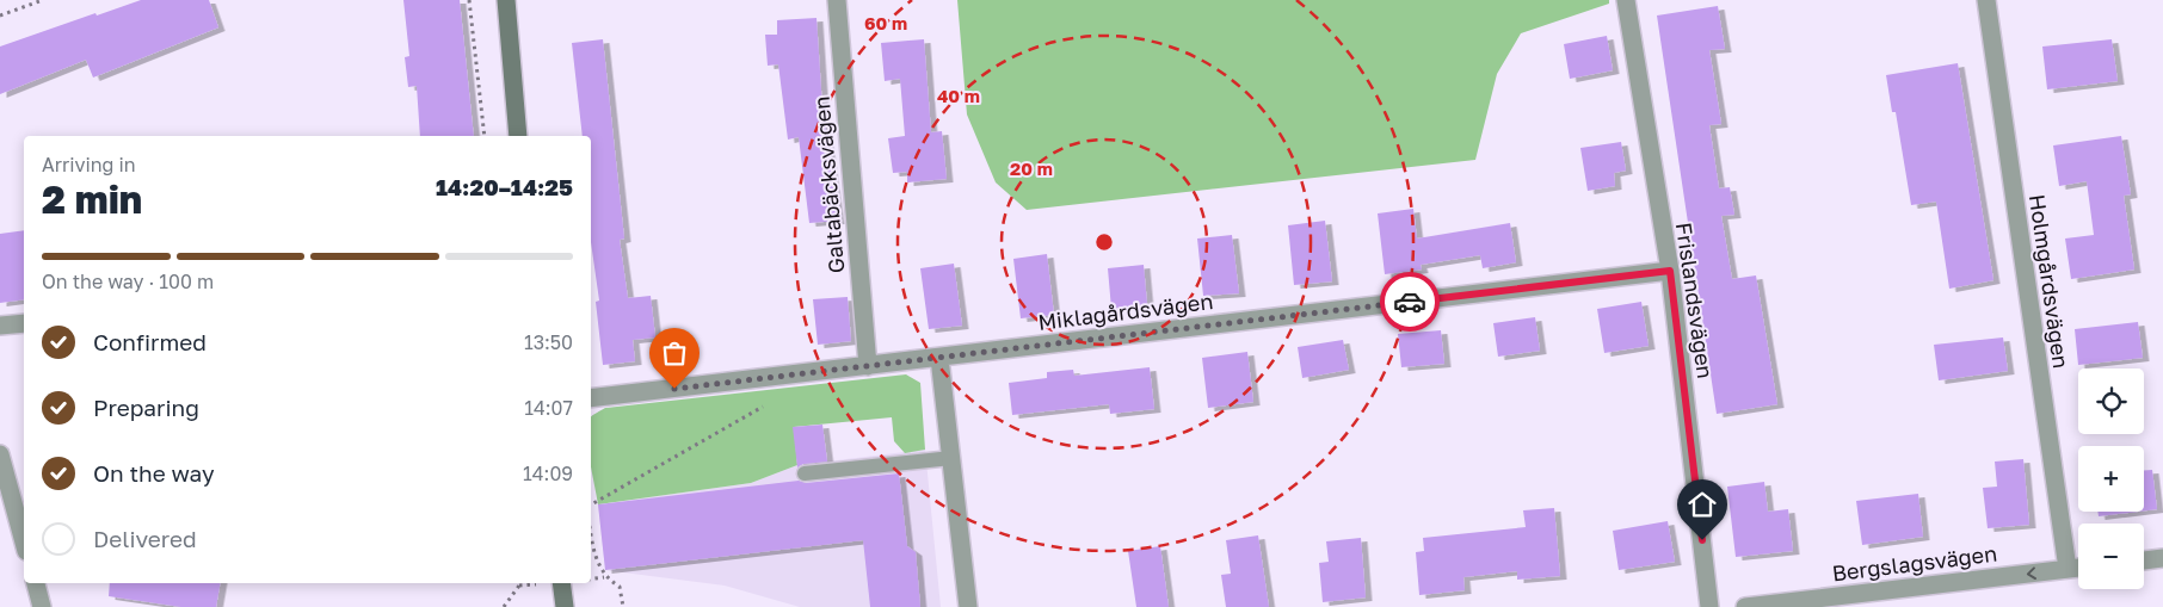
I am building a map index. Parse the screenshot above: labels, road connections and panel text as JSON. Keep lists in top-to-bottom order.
{
  "streets": {
    "street": [
      "Galtabäcksvägen",
      "Holmgårdsvägen",
      "Frislandsvägen",
      "Miklagårdsvägen",
      "Bergslagsvägen"
    ]
  },
  "crossings": [
    ["Galtabäcksvägen", "Miklagårdsvägen"],
    ["Holmgårdsvägen", "Bergslagsvägen"],
    ["Frislandsvägen", "Miklagårdsvägen"]
  ],
  "one_way": ["Bergslagsvägen"],
  "page": {
    "heading": ["2 min", "Arriving in", "14:20–14:25"],
    "bar": "On the way · 100 m",
    "list": [
      ["Confirmed", "13:50"],
      ["Preparing", "14:07"],
      ["On the way", "14:09"],
      "Delivered"
    ],
    "map_buttons": ["+", "−"]
  },
  "rings": ["60 m", "40 m", "20 m"]
}
